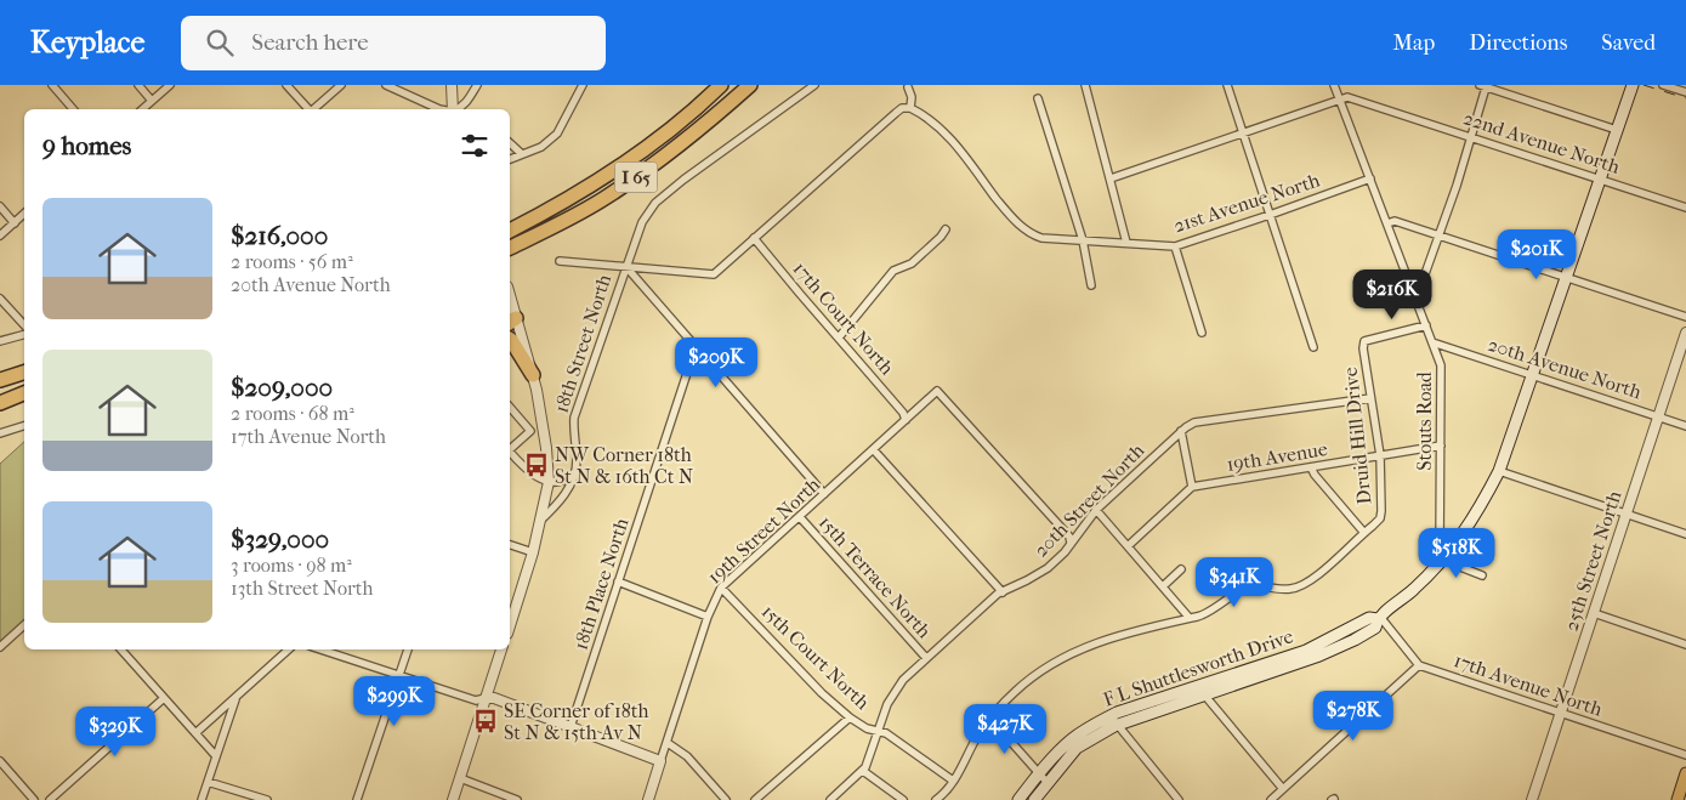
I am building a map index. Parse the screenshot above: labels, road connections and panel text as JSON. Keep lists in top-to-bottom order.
{
  "streets": {
    "highway": ["I 65"],
    "main road": ["F L Shuttlesworth Drive"],
    "street": [
      "22nd Avenue North",
      "21st Avenue North",
      "17th Court North",
      "18th Street North",
      "20th Avenue North",
      "Stouts Road",
      "Druid Hill Drive",
      "19th Avenue",
      "20th Street North",
      "19th Street North",
      "25th Street North",
      "15th Terrace North",
      "18th Place North",
      "15th Court North",
      "17th Avenue North"
    ]
  },
  "crossings": [
    ["22nd Avenue North", "Stouts Road"],
    ["22nd Avenue North", "F L Shuttlesworth Drive"],
    ["21st Avenue North", "Stouts Road"],
    ["17th Court North", "19th Street North"],
    ["20th Avenue North", "Stouts Road"],
    ["20th Avenue North", "25th Street North"],
    ["20th Avenue North", "F L Shuttlesworth Drive"],
    ["Stouts Road", "Druid Hill Drive"],
    ["Stouts Road", "F L Shuttlesworth Drive"],
    ["Druid Hill Drive", "19th Avenue"],
    ["Druid Hill Drive", "15th Court North"],
    ["20th Street North", "19th Street North"],
    ["20th Street North", "15th Terrace North"],
    ["20th Street North", "15th Court North"],
    ["19th Street North", "15th Terrace North"],
    ["19th Street North", "15th Court North"],
    ["25th Street North", "17th Avenue North"]
  ],
  "places": {
    "bus stop": ["NW Corner 18th St N & 16th Ct N", "SE Corner of 18th St N & 15th Av N"]
  },
  "page": {
    "header": "Keyplace",
    "search": "Search here",
    "nav": ["Map", "Directions", "Saved"],
    "heading": "9 homes",
    "list": [
      {
        "name": "$216,000",
        "note": "2 rooms · 56 m² · 20th Avenue North"
      },
      {
        "name": "$209,000",
        "note": "2 rooms · 68 m² · 17th Avenue North"
      },
      {
        "name": "$329,000",
        "note": "3 rooms · 98 m² · 13th Street North"
      }
    ],
    "price": [
      "$201K",
      "$216K",
      "$209K",
      "$518K",
      "$341K",
      "$299K",
      "$278K",
      "$427K",
      "$329K"
    ]
  }
}
